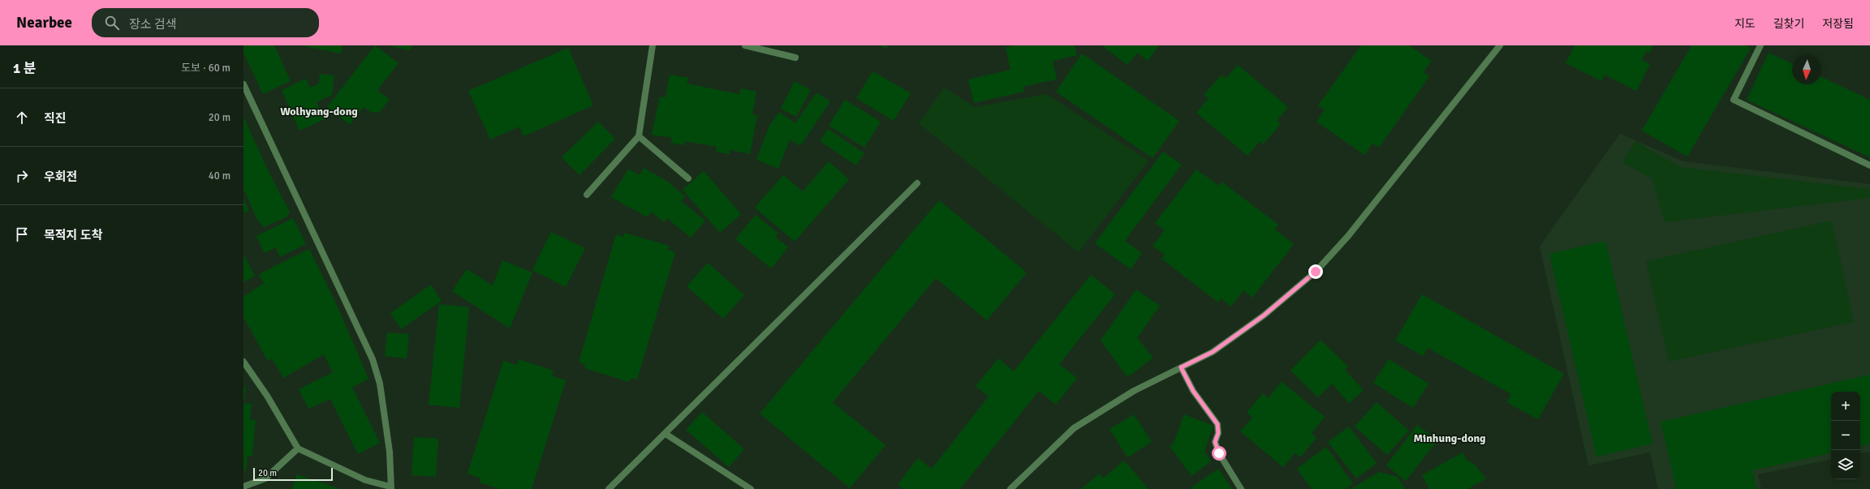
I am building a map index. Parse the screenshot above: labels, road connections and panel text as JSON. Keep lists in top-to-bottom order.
{
  "districts": ["Wolhyang-dong", "Minhung-dong"],
  "scale_bar": "20 m",
  "north": "bottom",
  "page": {
    "header": "Nearbee",
    "search": "장소 검색",
    "nav": ["지도", "길찾기", "저장됨"],
    "heading": ["1 분", "도보 · 60 m"],
    "list": [
      ["직진", "20 m"],
      ["우회전", "40 m"],
      "목적지 도착"
    ],
    "map_buttons": ["+", "−"],
    "scale": "20 m"
  }
}
